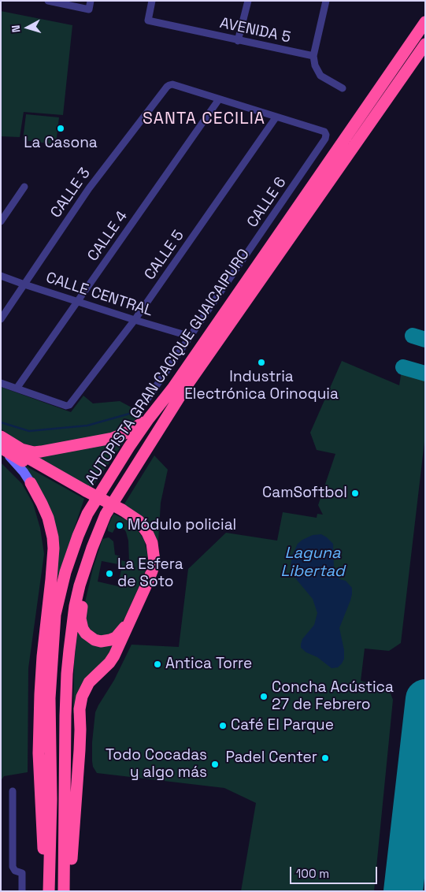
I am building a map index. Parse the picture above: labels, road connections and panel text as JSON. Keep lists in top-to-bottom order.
{
  "streets": {
    "highway": ["AUTOPISTA GRAN CACIQUE GUAICAIPURO"],
    "street": [
      "AVENIDA 5",
      "CALLE 3",
      "CALLE 6",
      "CALLE 4",
      "CALLE 5",
      "CALLE CENTRAL"
    ]
  },
  "crossings": [
    ["CALLE 3", "CALLE 4"],
    ["CALLE 3", "CALLE CENTRAL"],
    ["CALLE 6", "CALLE 5"],
    ["CALLE 6", "CALLE CENTRAL"],
    ["CALLE 4", "CALLE 5"],
    ["CALLE 4", "CALLE CENTRAL"],
    ["CALLE 5", "CALLE CENTRAL"]
  ],
  "districts": ["SANTA CECILIA"],
  "water": ["Laguna Libertad"],
  "places": [
    "La Casona",
    "Industria Electrónica Orinoquia",
    "CamSoftbol",
    "Módulo policial",
    "La Esfera de Soto",
    "Antica Torre",
    "Concha Acústica 27 de Febrero",
    "Café El Parque",
    "Padel Center",
    "Todo Cocadas y algo más"
  ],
  "scale_bar": "100 m",
  "north": "left"
}
